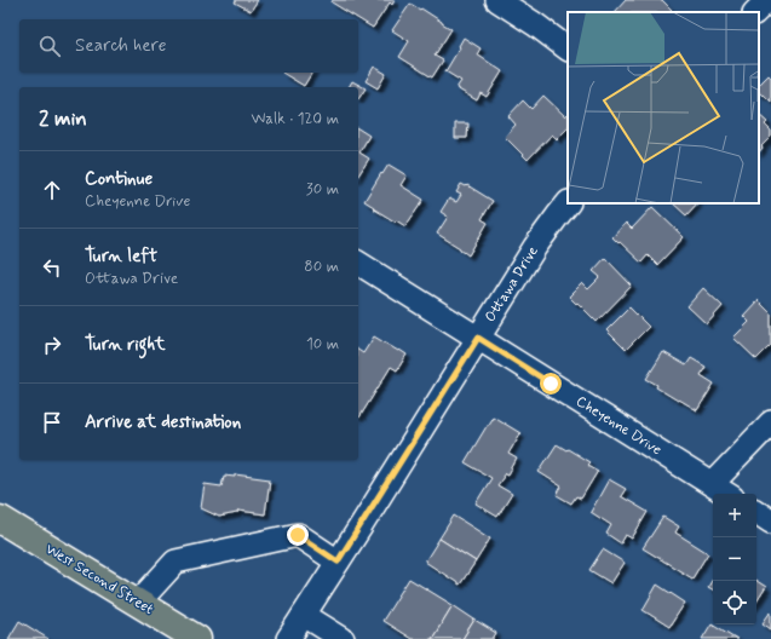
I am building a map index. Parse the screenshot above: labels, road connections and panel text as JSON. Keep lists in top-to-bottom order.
{
  "streets": {
    "main road": ["West Second Street"],
    "street": ["Ottawa Drive", "Cheyenne Drive"]
  },
  "crossings": [
    ["Ottawa Drive", "Cheyenne Drive"]
  ],
  "page": {
    "search": "Search here",
    "heading": ["2 min", "Walk · 120 m"],
    "list": [
      ["Continue", "Cheyenne Drive", "30 m"],
      ["Turn left", "Ottawa Drive", "80 m"],
      ["Turn right", "10 m"],
      "Arrive at destination"
    ],
    "map_buttons": ["+", "−"]
  }
}
